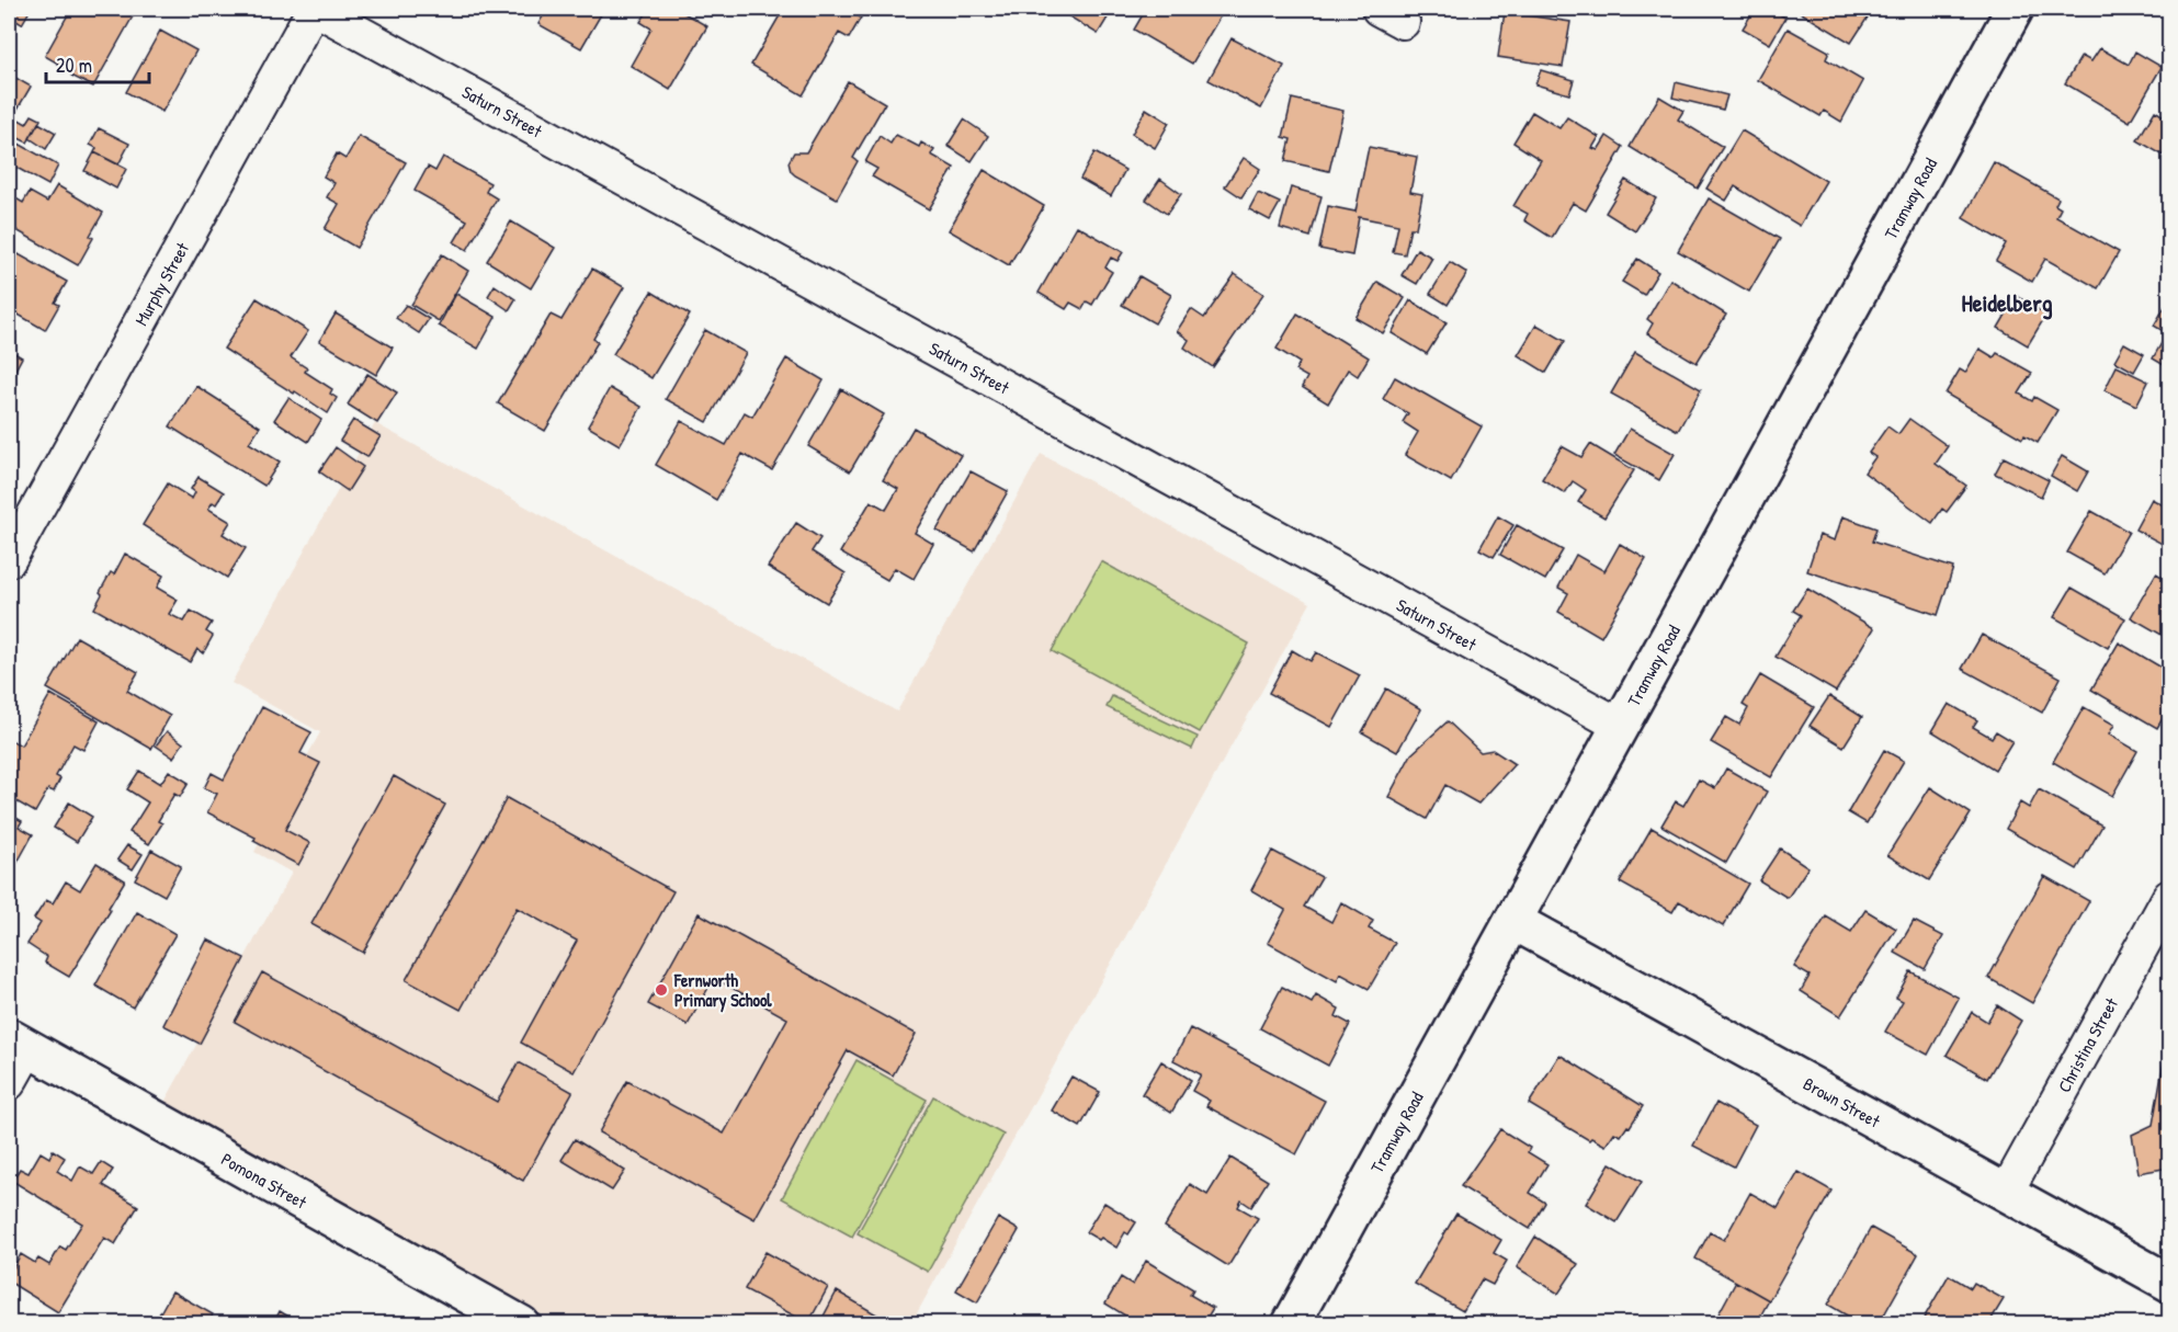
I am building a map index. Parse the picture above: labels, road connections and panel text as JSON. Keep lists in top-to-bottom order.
{
  "streets": {
    "street": [
      "Saturn Street",
      "Tramway Road",
      "Murphy Street",
      "Christina Street",
      "Brown Street",
      "Pomona Street"
    ]
  },
  "crossings": [
    ["Saturn Street", "Tramway Road"],
    ["Saturn Street", "Murphy Street"],
    ["Tramway Road", "Brown Street"],
    ["Christina Street", "Brown Street"]
  ],
  "districts": ["Heidelberg"],
  "places": ["Fernworth Primary School"],
  "scale_bar": "20 m"
}
